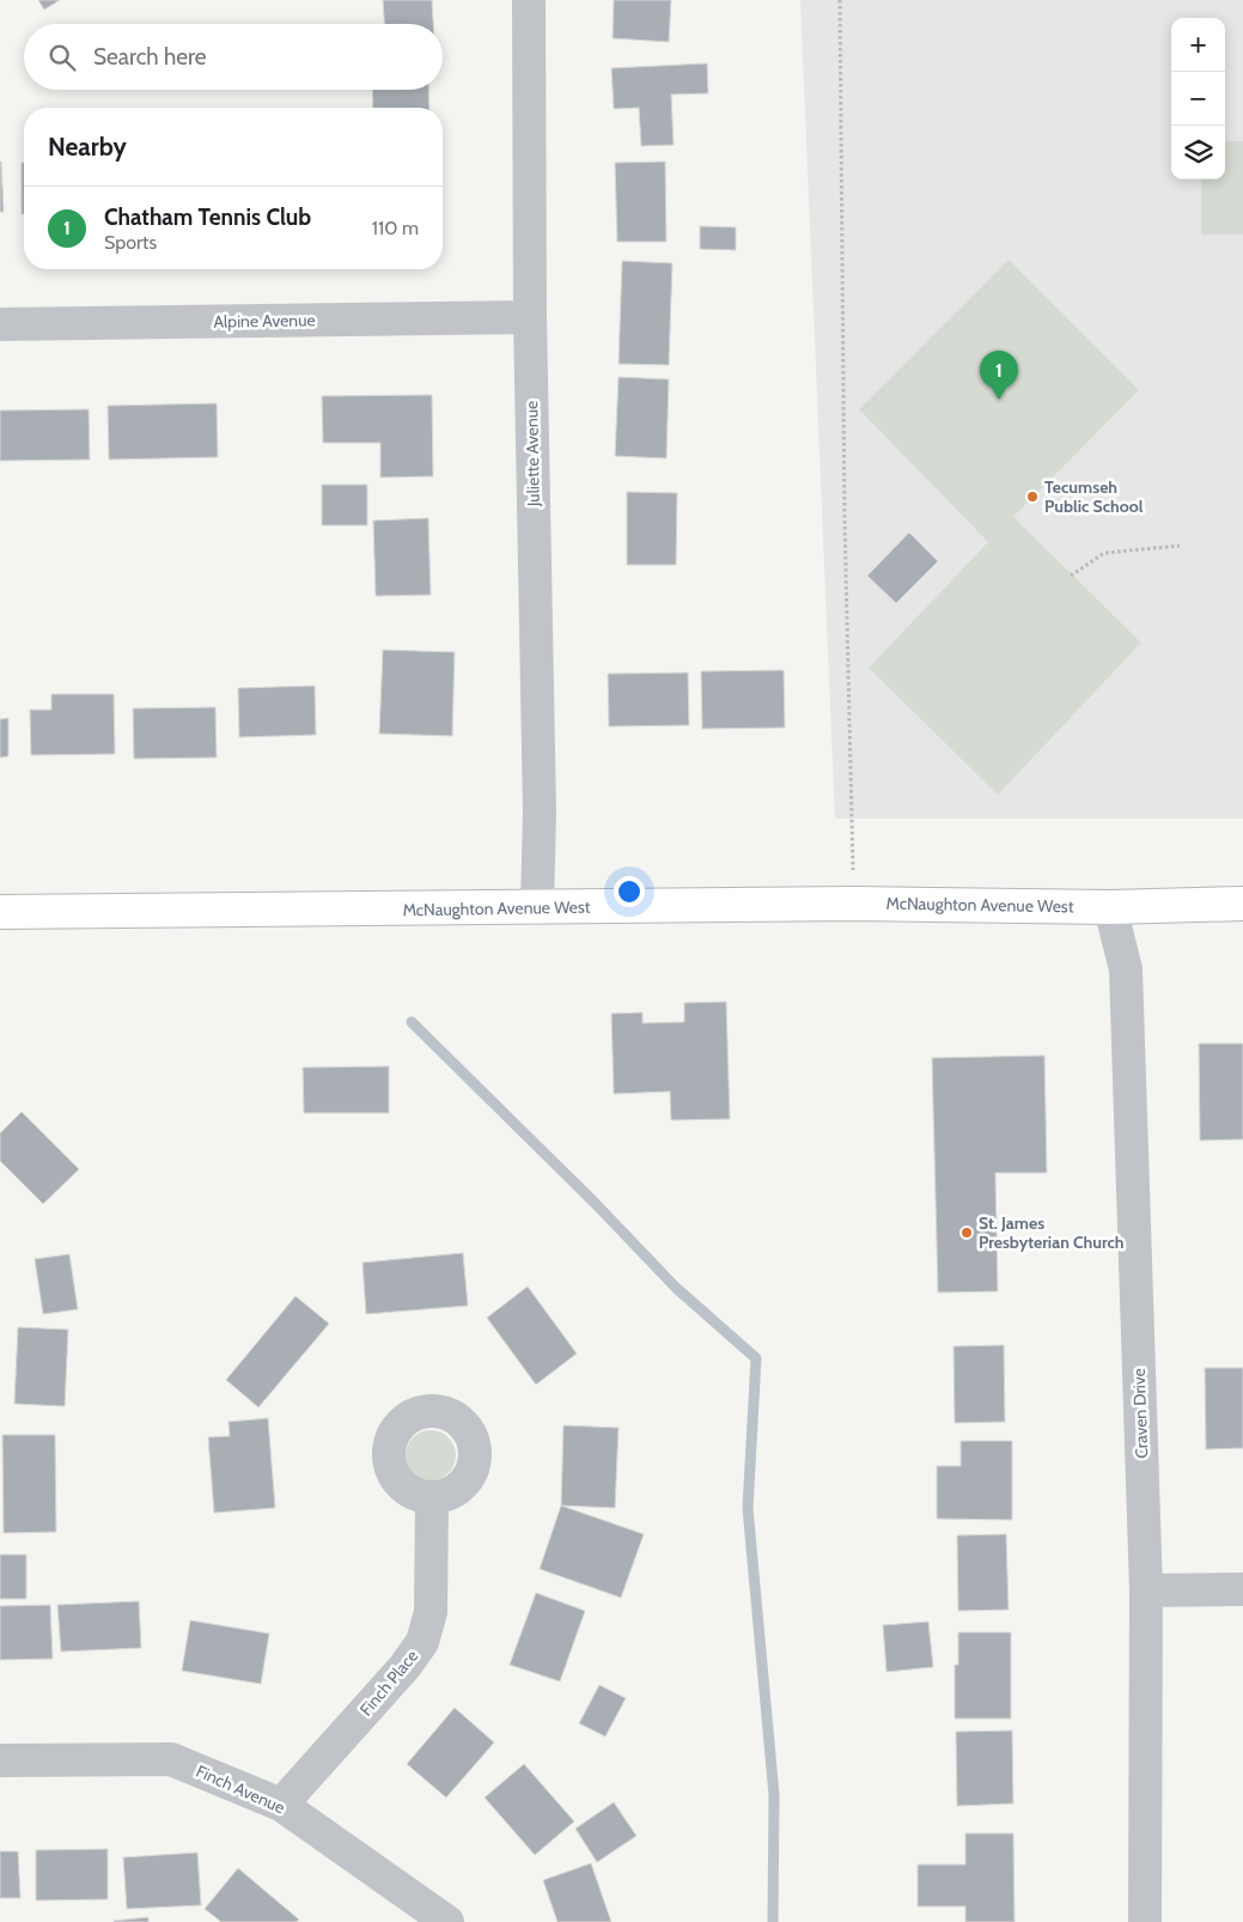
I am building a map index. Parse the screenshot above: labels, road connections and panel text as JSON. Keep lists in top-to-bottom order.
{
  "streets": {
    "main road": ["McNaughton Avenue West"],
    "street": [
      "Alpine Avenue",
      "Juliette Avenue",
      "Craven Drive",
      "Finch Place",
      "Finch Avenue"
    ]
  },
  "crossings": [
    ["Alpine Avenue", "Juliette Avenue"],
    ["Juliette Avenue", "McNaughton Avenue West"],
    ["McNaughton Avenue West", "Craven Drive"],
    ["Finch Place", "Finch Avenue"]
  ],
  "places": ["Tecumseh Public School", "St. James Presbyterian Church"],
  "page": {
    "map_buttons": ["+", "−"],
    "search": "Search here",
    "heading": "Nearby",
    "list": [
      {
        "mark": "1",
        "name": "Chatham Tennis Club",
        "note": "Sports",
        "value": "110 m"
      }
    ],
    "pins": "1"
  }
}
